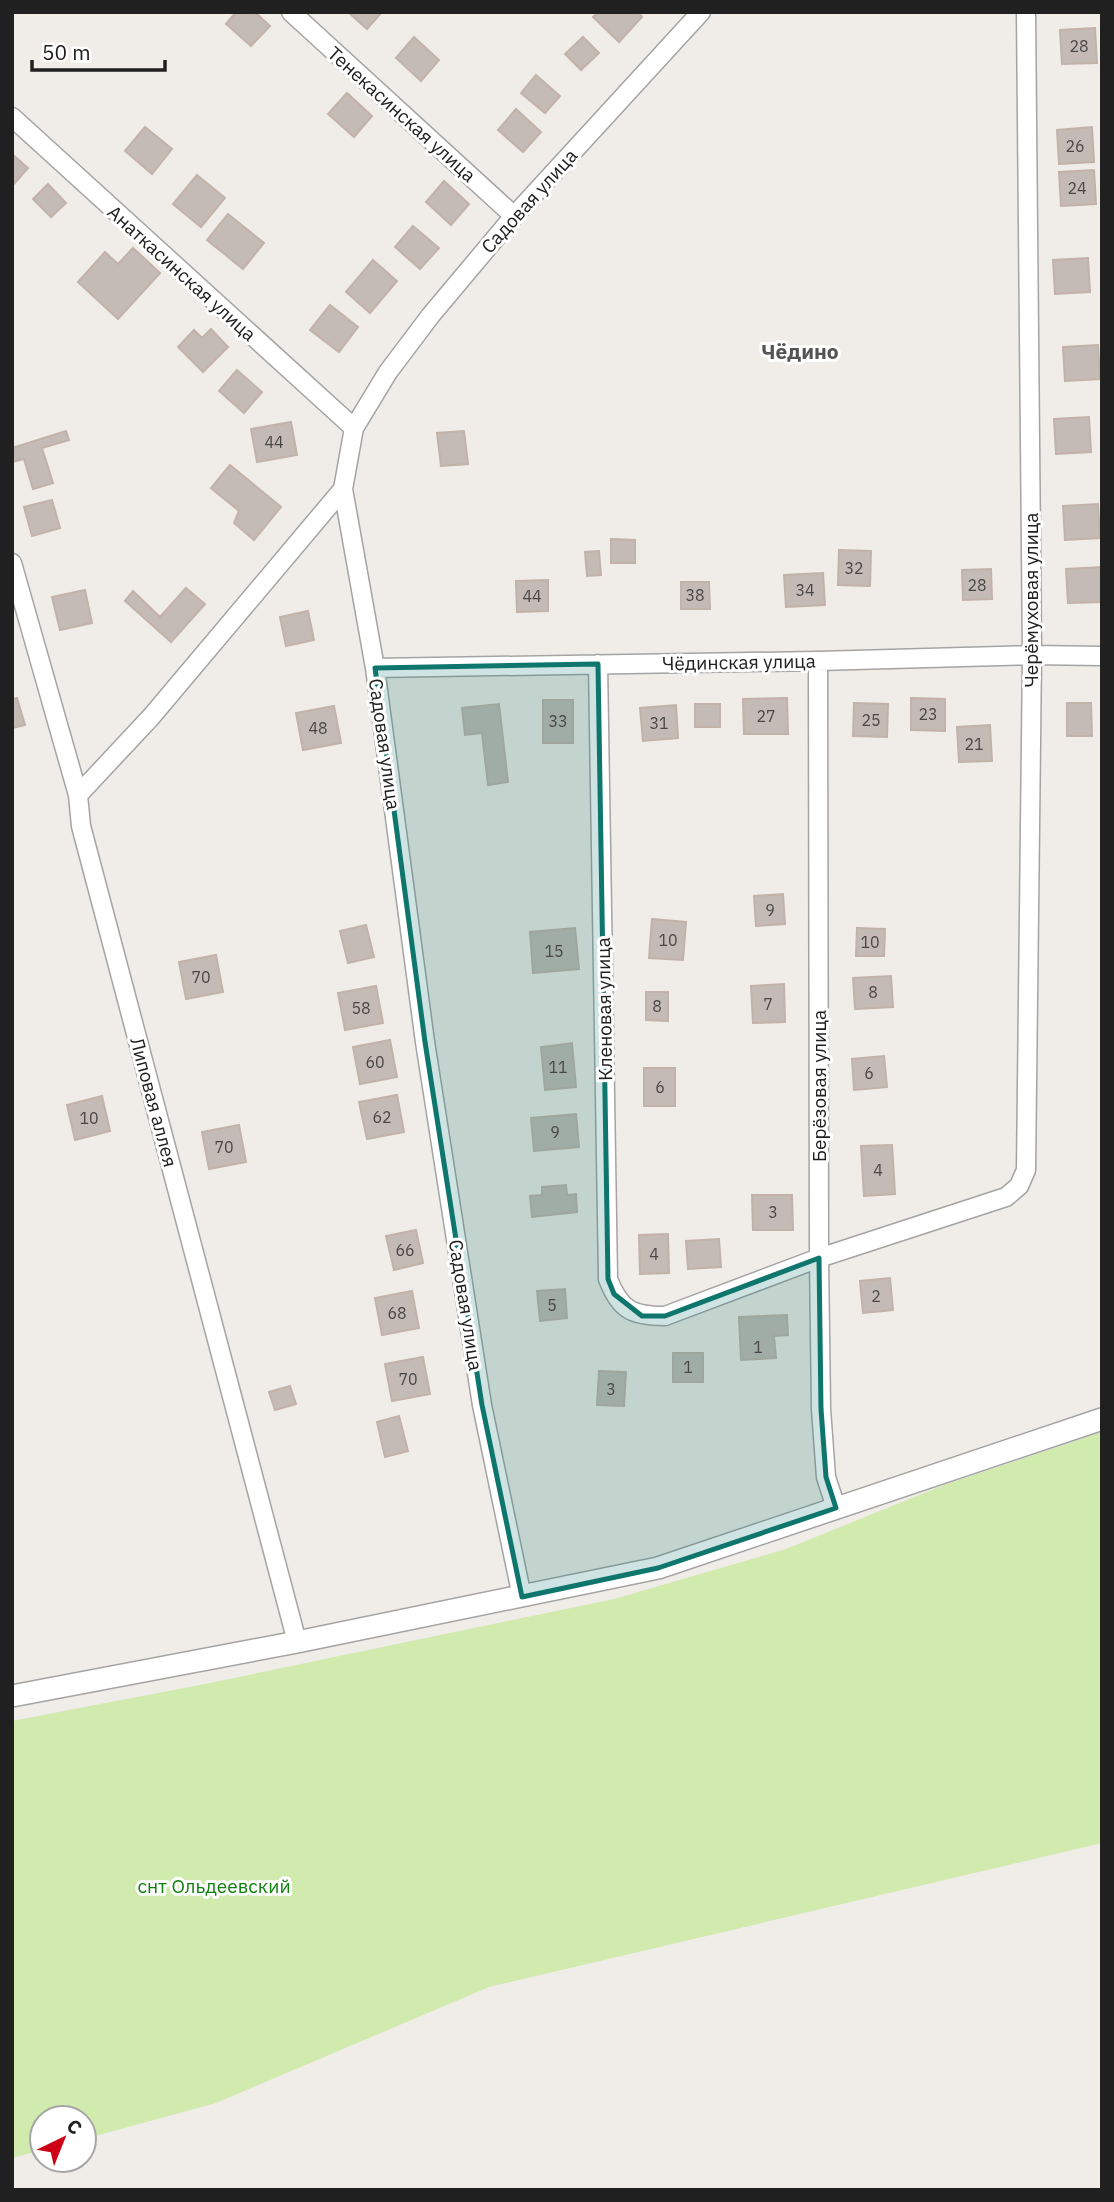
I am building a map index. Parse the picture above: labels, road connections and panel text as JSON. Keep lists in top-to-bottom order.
{
  "streets": {
    "street": [
      "Тенекасинская улица",
      "Садовая улица",
      "Анаткасинская улица",
      "Черёмуховая улица",
      "Чёдинская улица",
      "Кленовая улица",
      "Берёзовая улица",
      "Липовая аллея"
    ]
  },
  "crossings": [
    ["Тенекасинская улица", "Садовая улица"],
    ["Садовая улица", "Анаткасинская улица"],
    ["Садовая улица", "Чёдинская улица"],
    ["Черёмуховая улица", "Чёдинская улица"],
    ["Черёмуховая улица", "Кленовая улица"],
    ["Черёмуховая улица", "Берёзовая улица"],
    ["Чёдинская улица", "Кленовая улица"],
    ["Чёдинская улица", "Берёзовая улица"],
    ["Кленовая улица", "Берёзовая улица"]
  ],
  "districts": ["Чёдино"],
  "parks": ["снт Ольдеевский"],
  "house_numbers": [
    "28",
    "26",
    "24",
    "44",
    "32",
    "28",
    "34",
    "38",
    "44",
    "23",
    "27",
    "25",
    "33",
    "31",
    "48",
    "21",
    "9",
    "10",
    "10",
    "15",
    "70",
    "8",
    "7",
    "8",
    "58",
    "60",
    "11",
    "6",
    "6",
    "62",
    "10",
    "9",
    "70",
    "4",
    "3",
    "66",
    "4",
    "2",
    "5",
    "68",
    "1",
    "1",
    "70",
    "3"
  ],
  "scale_bar": "50 m",
  "north": "top right"
}
